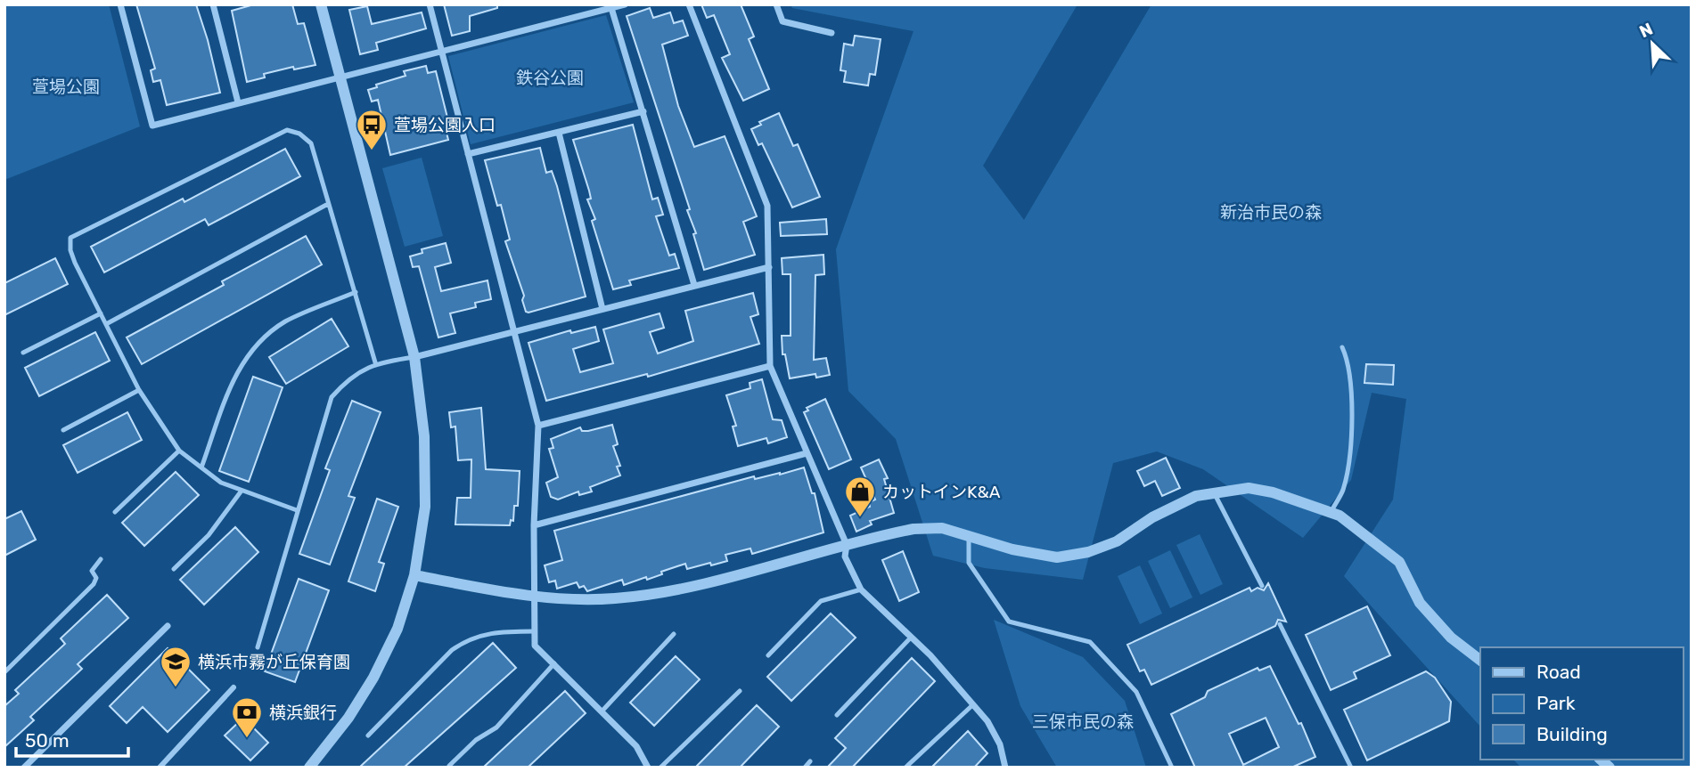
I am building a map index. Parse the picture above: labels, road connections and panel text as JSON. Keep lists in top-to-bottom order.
{
  "parks": [
    "鉄谷公園",
    "萱場公園",
    "新治市民の森",
    "三保市民の森"
  ],
  "places": {
    "bus stop": ["萱場公園入口"],
    "shop": ["カットインK&A"],
    "school or university": ["横浜市霧が丘保育園"],
    "bank": ["横浜銀行"]
  },
  "legend": ["Road", "Park", "Building"],
  "scale_bar": "50 m",
  "north": "top left"
}
